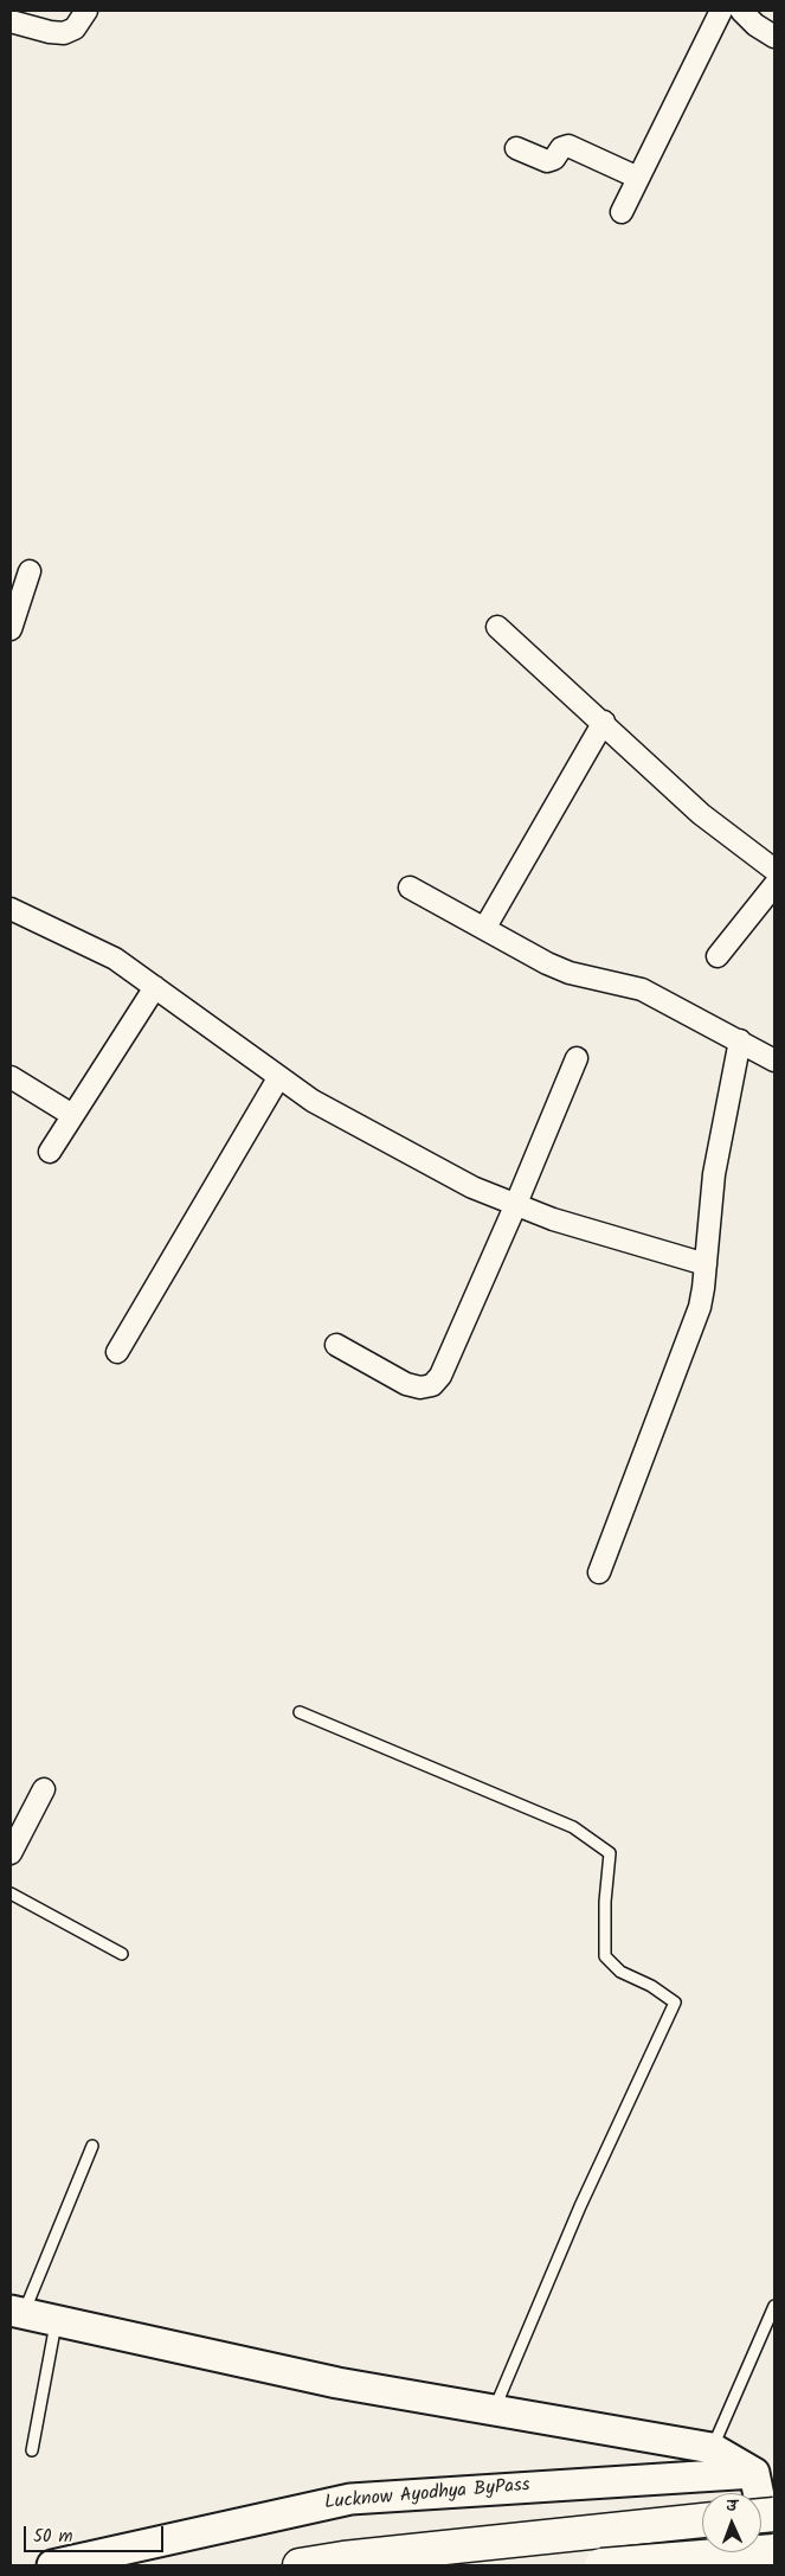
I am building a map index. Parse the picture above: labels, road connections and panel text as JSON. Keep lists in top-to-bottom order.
{
  "streets": {
    "street": ["Lucknow Ayodhya ByPass"]
  },
  "scale_bar": "50 m",
  "north": "top"
}
